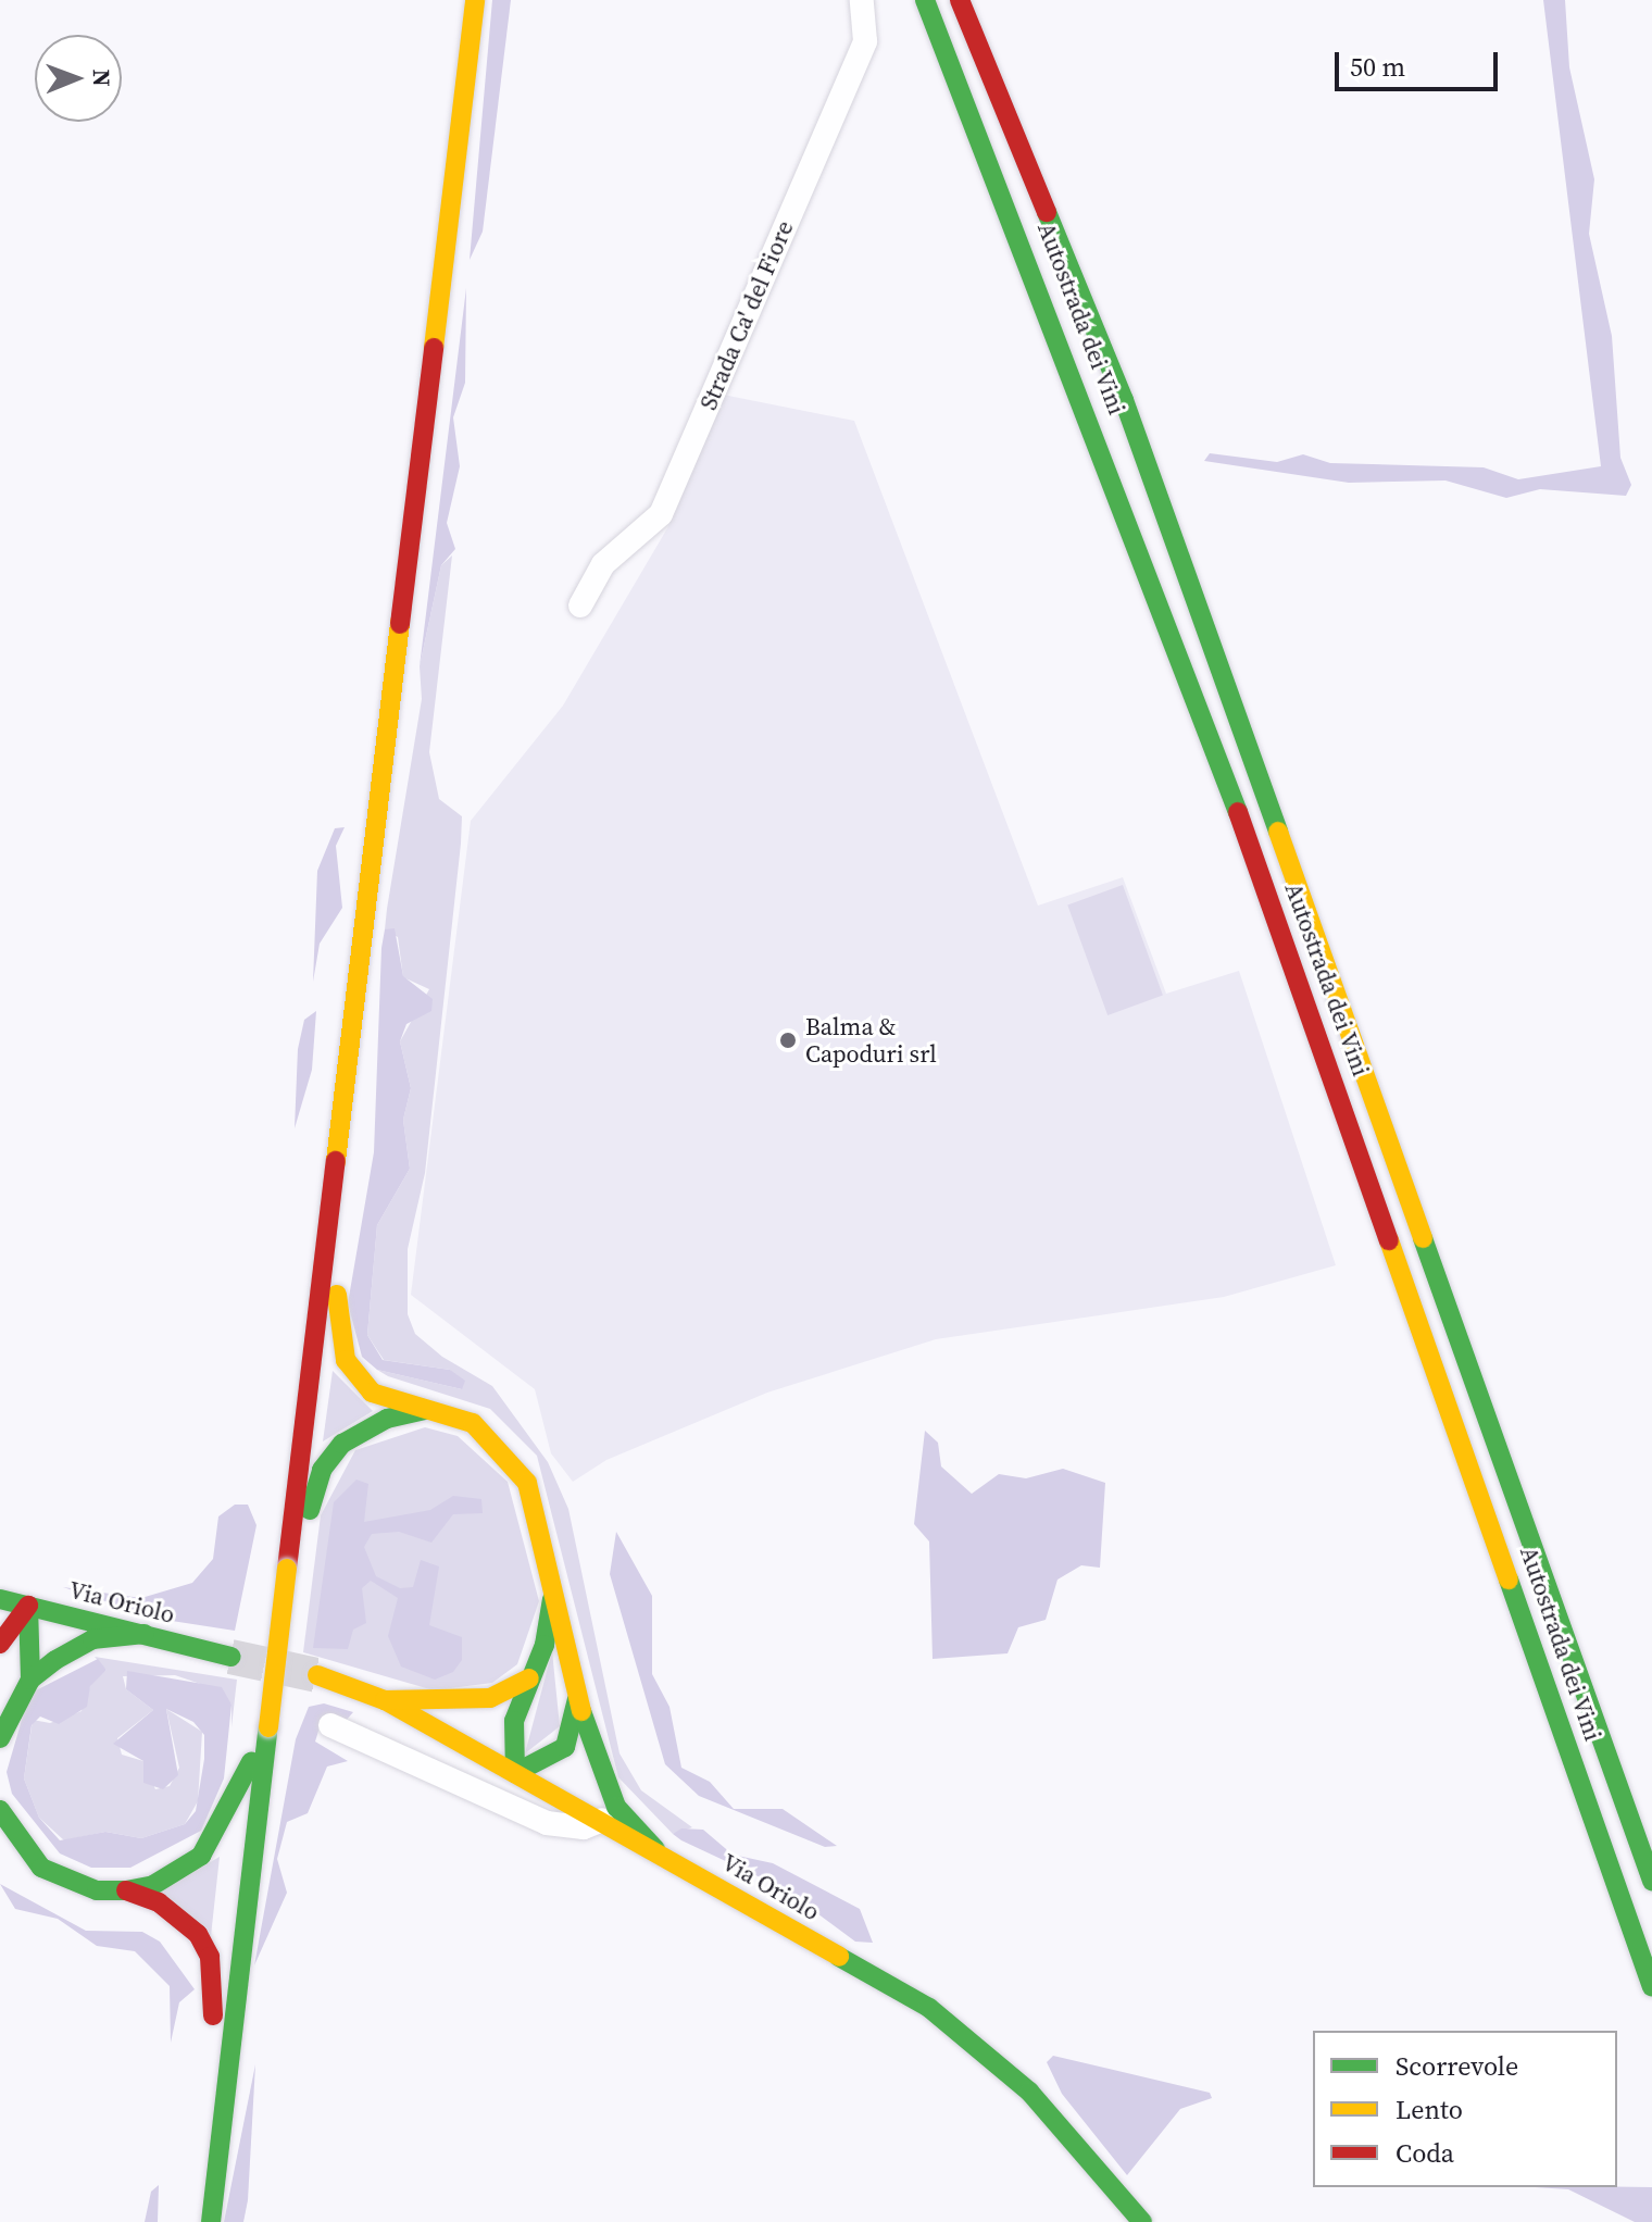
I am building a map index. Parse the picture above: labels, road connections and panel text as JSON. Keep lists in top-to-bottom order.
{
  "streets": {
    "main road": ["Autostrada dei Vini", "Via Oriolo"],
    "street": ["Strada Ca' del Fiore"]
  },
  "places": ["Balma & Capoduri srl"],
  "legend": ["Scorrevole", "Lento", "Coda"],
  "scale_bar": "50 m",
  "north": "right"
}
